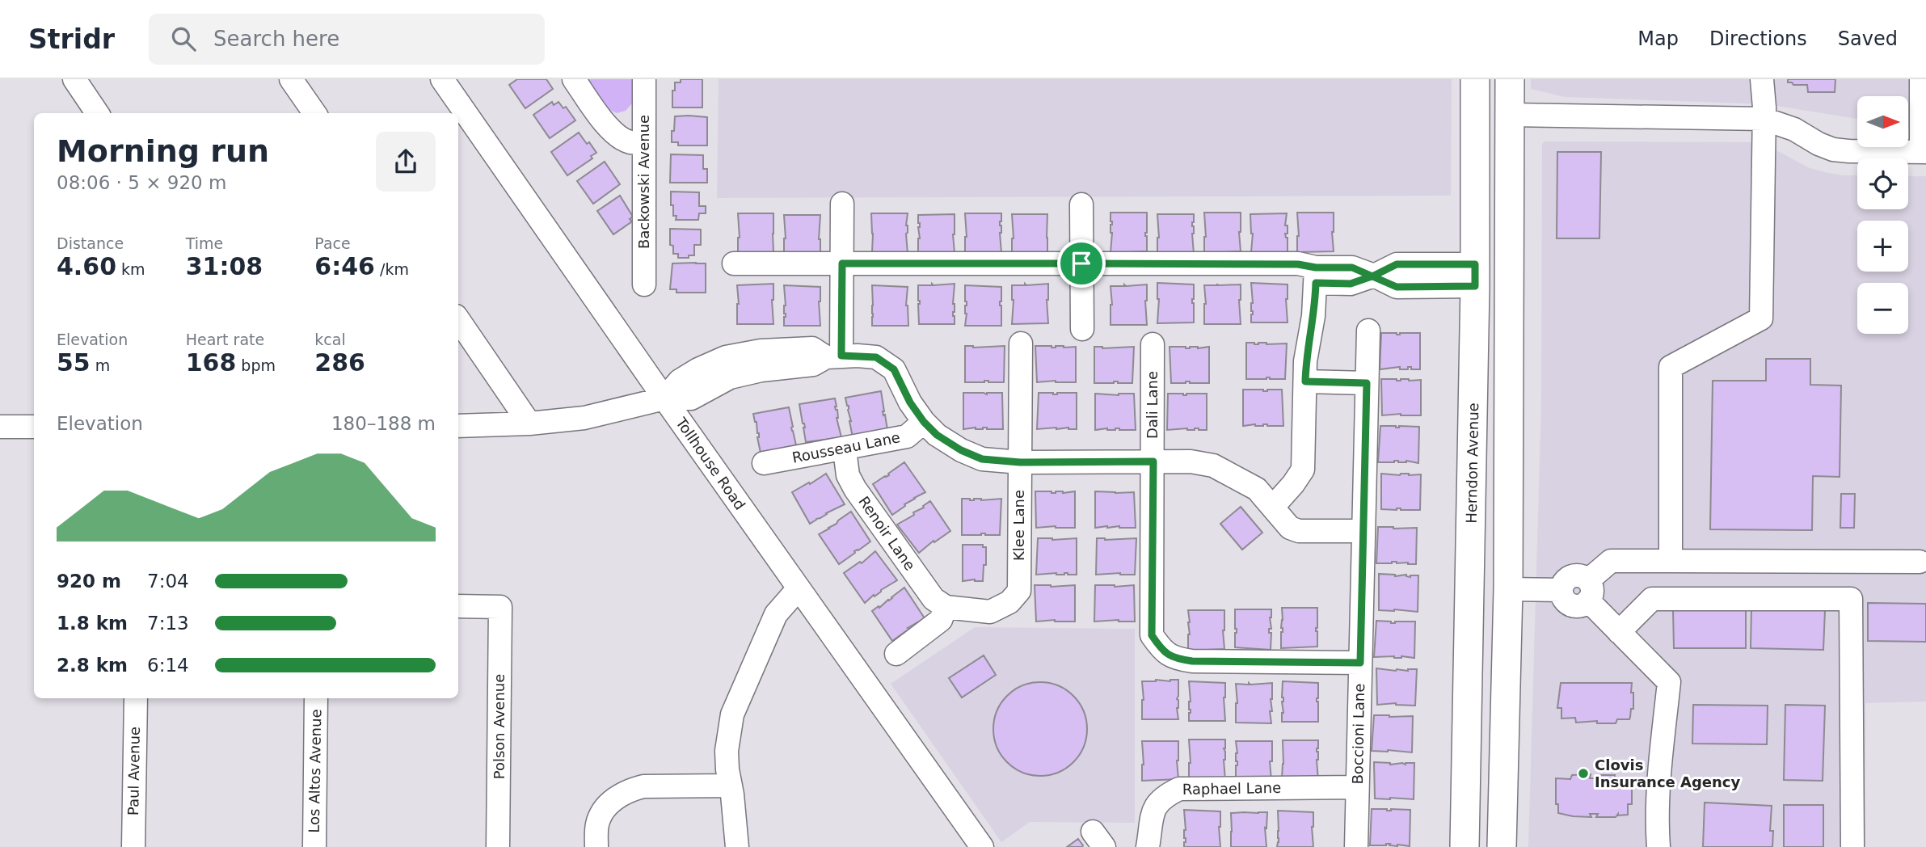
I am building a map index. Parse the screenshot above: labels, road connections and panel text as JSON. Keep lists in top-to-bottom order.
{
  "streets": {
    "main road": ["Herndon Avenue"],
    "street": [
      "Backowski Avenue",
      "Dali Lane",
      "Rousseau Lane",
      "Tollhouse Road",
      "Klee Lane",
      "Renoir Lane",
      "Polson Avenue",
      "Boccioni Lane",
      "Paul Avenue",
      "Los Altos Avenue",
      "Raphael Lane"
    ]
  },
  "crossings": [
    ["Dali Lane", "Boccioni Lane"],
    ["Rousseau Lane", "Renoir Lane"],
    ["Klee Lane", "Renoir Lane"],
    ["Boccioni Lane", "Raphael Lane"]
  ],
  "places": ["Clovis Insurance Agency"],
  "north": "right",
  "page": {
    "header": "Stridr",
    "search": "Search here",
    "nav": ["Map", "Directions", "Saved"],
    "map_buttons": ["+", "−"],
    "heading": ["Morning run", "08:06 · 5 × 920 m"],
    "stats": [
      ["Distance", "4.60 km"],
      ["Time", "31:08"],
      ["Pace", "6:46 /km"],
      ["Elevation", "55 m"],
      ["Heart rate", "168 bpm"],
      ["kcal", "286"]
    ],
    "chart": ["Elevation", "180–188 m"],
    "list": [
      {
        "name": "920 m",
        "note": "7:04"
      },
      {
        "name": "1.8 km",
        "note": "7:13"
      },
      {
        "name": "2.8 km",
        "note": "6:14"
      }
    ]
  }
}
